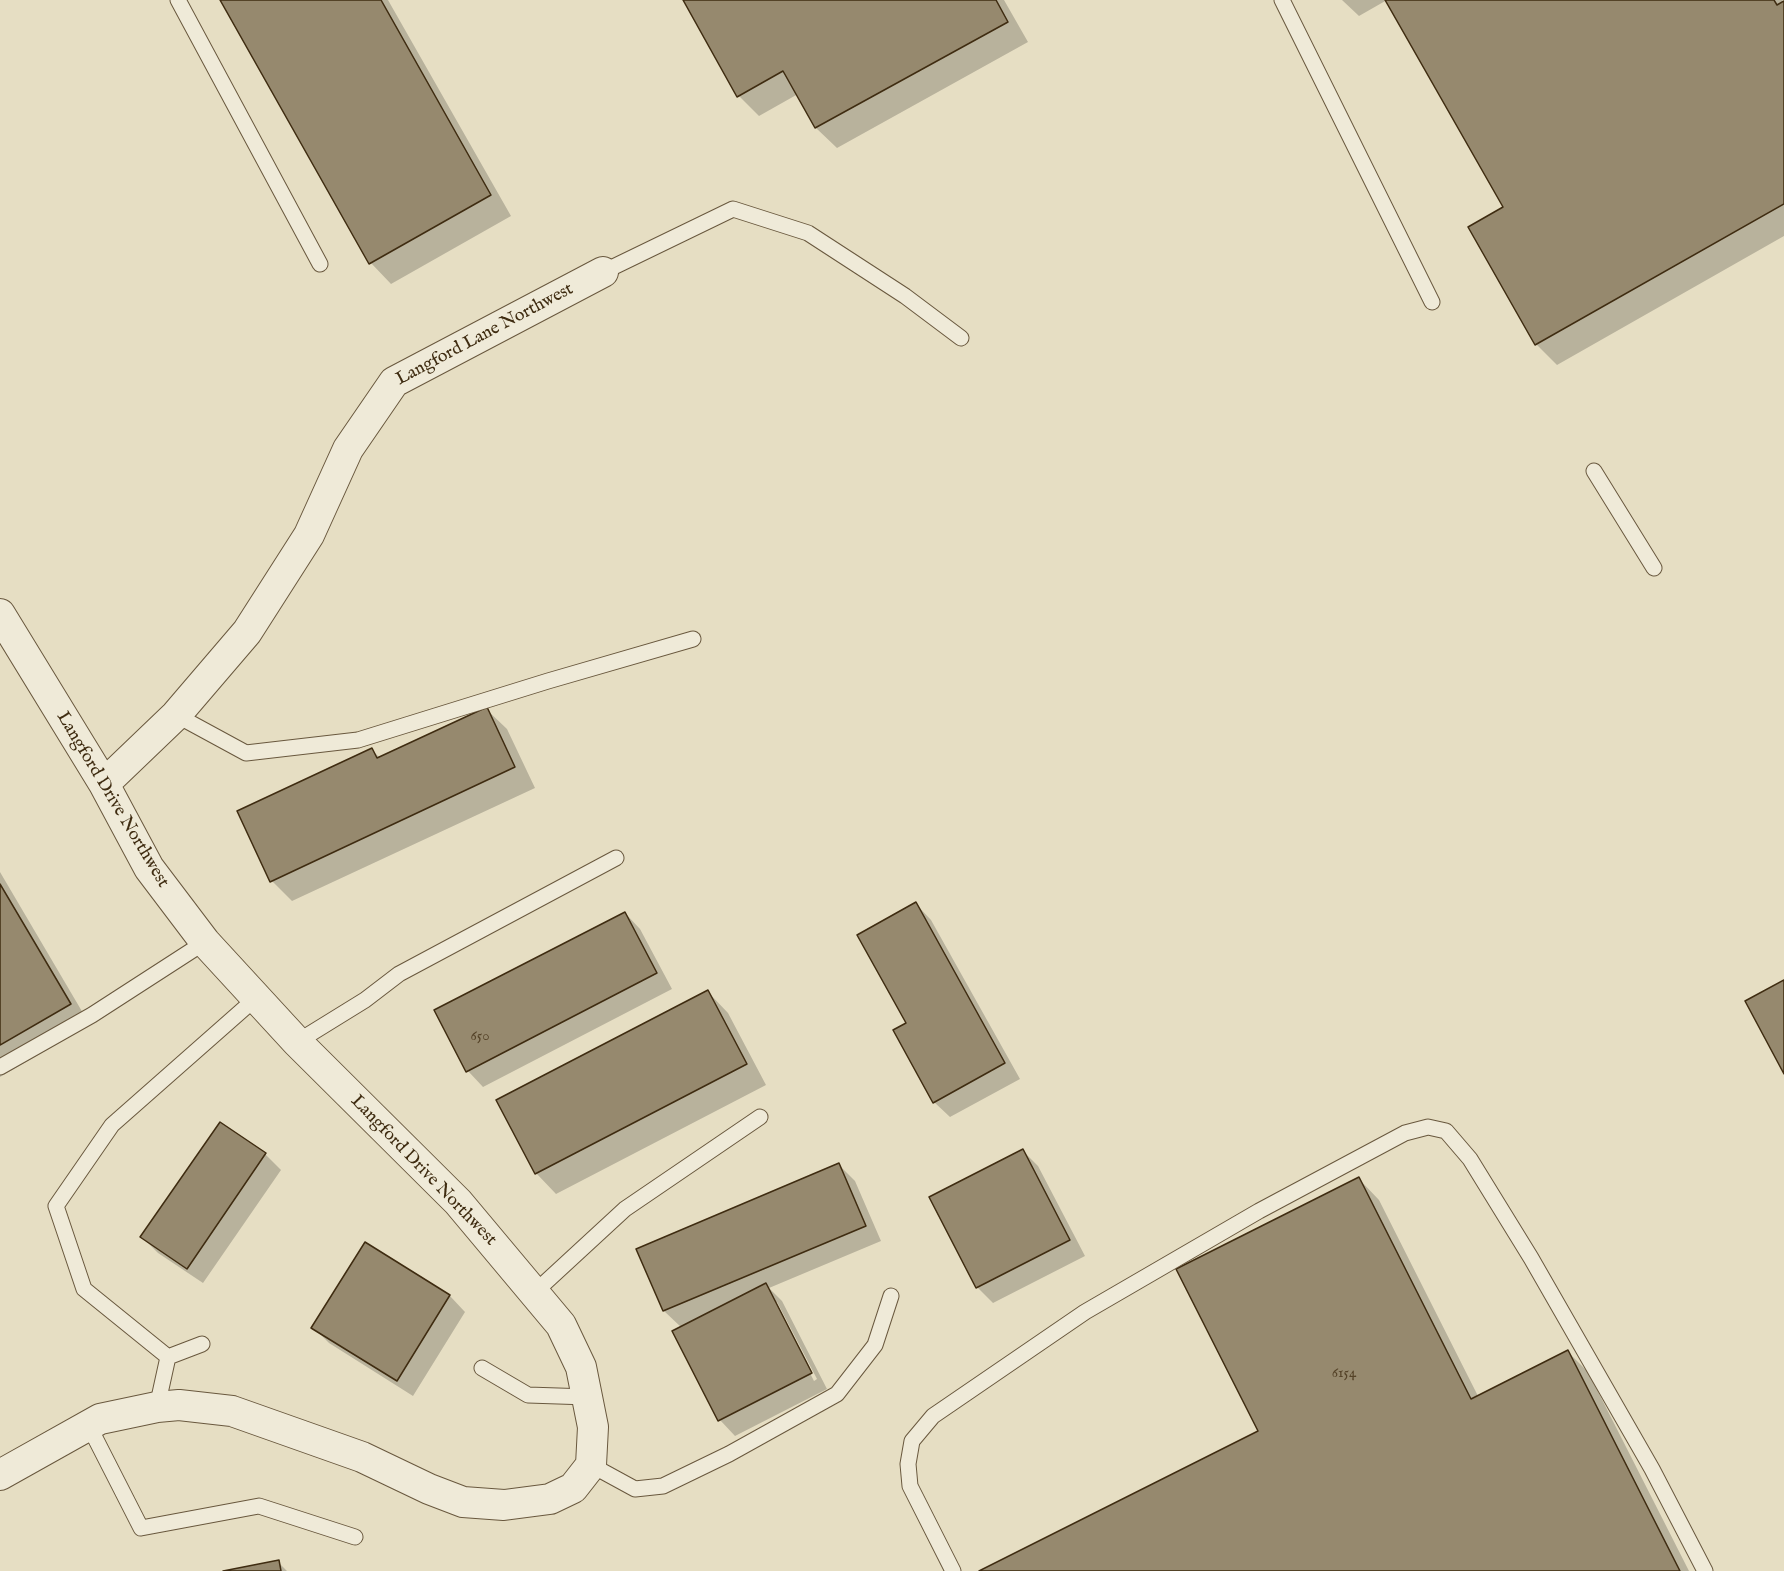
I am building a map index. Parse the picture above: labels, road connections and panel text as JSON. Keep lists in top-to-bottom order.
{
  "streets": {
    "street": ["Langford Lane Northwest", "Langford Drive Northwest"]
  },
  "crossings": [
    ["Langford Lane Northwest", "Langford Drive Northwest"]
  ],
  "house_numbers": ["650", "6154"]
}
